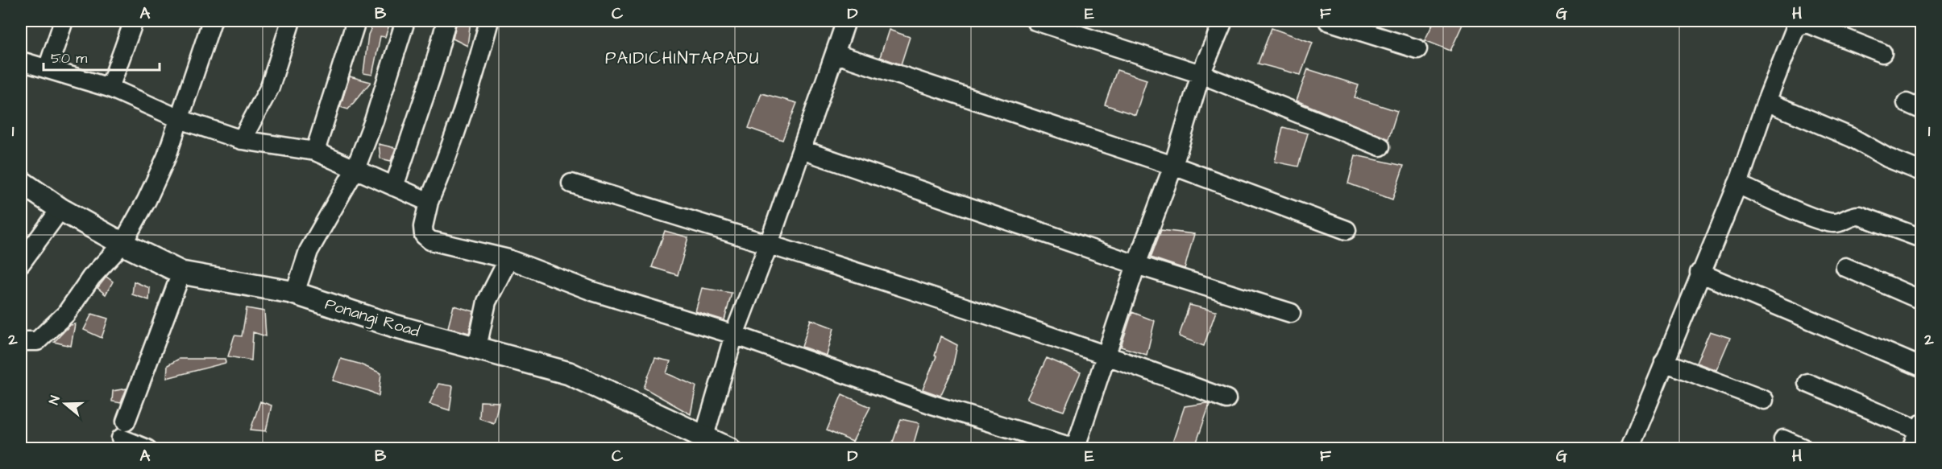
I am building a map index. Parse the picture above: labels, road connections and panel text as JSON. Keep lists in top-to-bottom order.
{
  "streets": {
    "street": ["Ponangi Road"]
  },
  "districts": ["PAIDICHINTAPADU"],
  "scale_bar": "50 m",
  "north": "left",
  "grid": {
    "columns": [
      "A",
      "B",
      "C",
      "D",
      "E",
      "F",
      "G",
      "H"
    ],
    "rows": ["1", "2"]
  }
}
